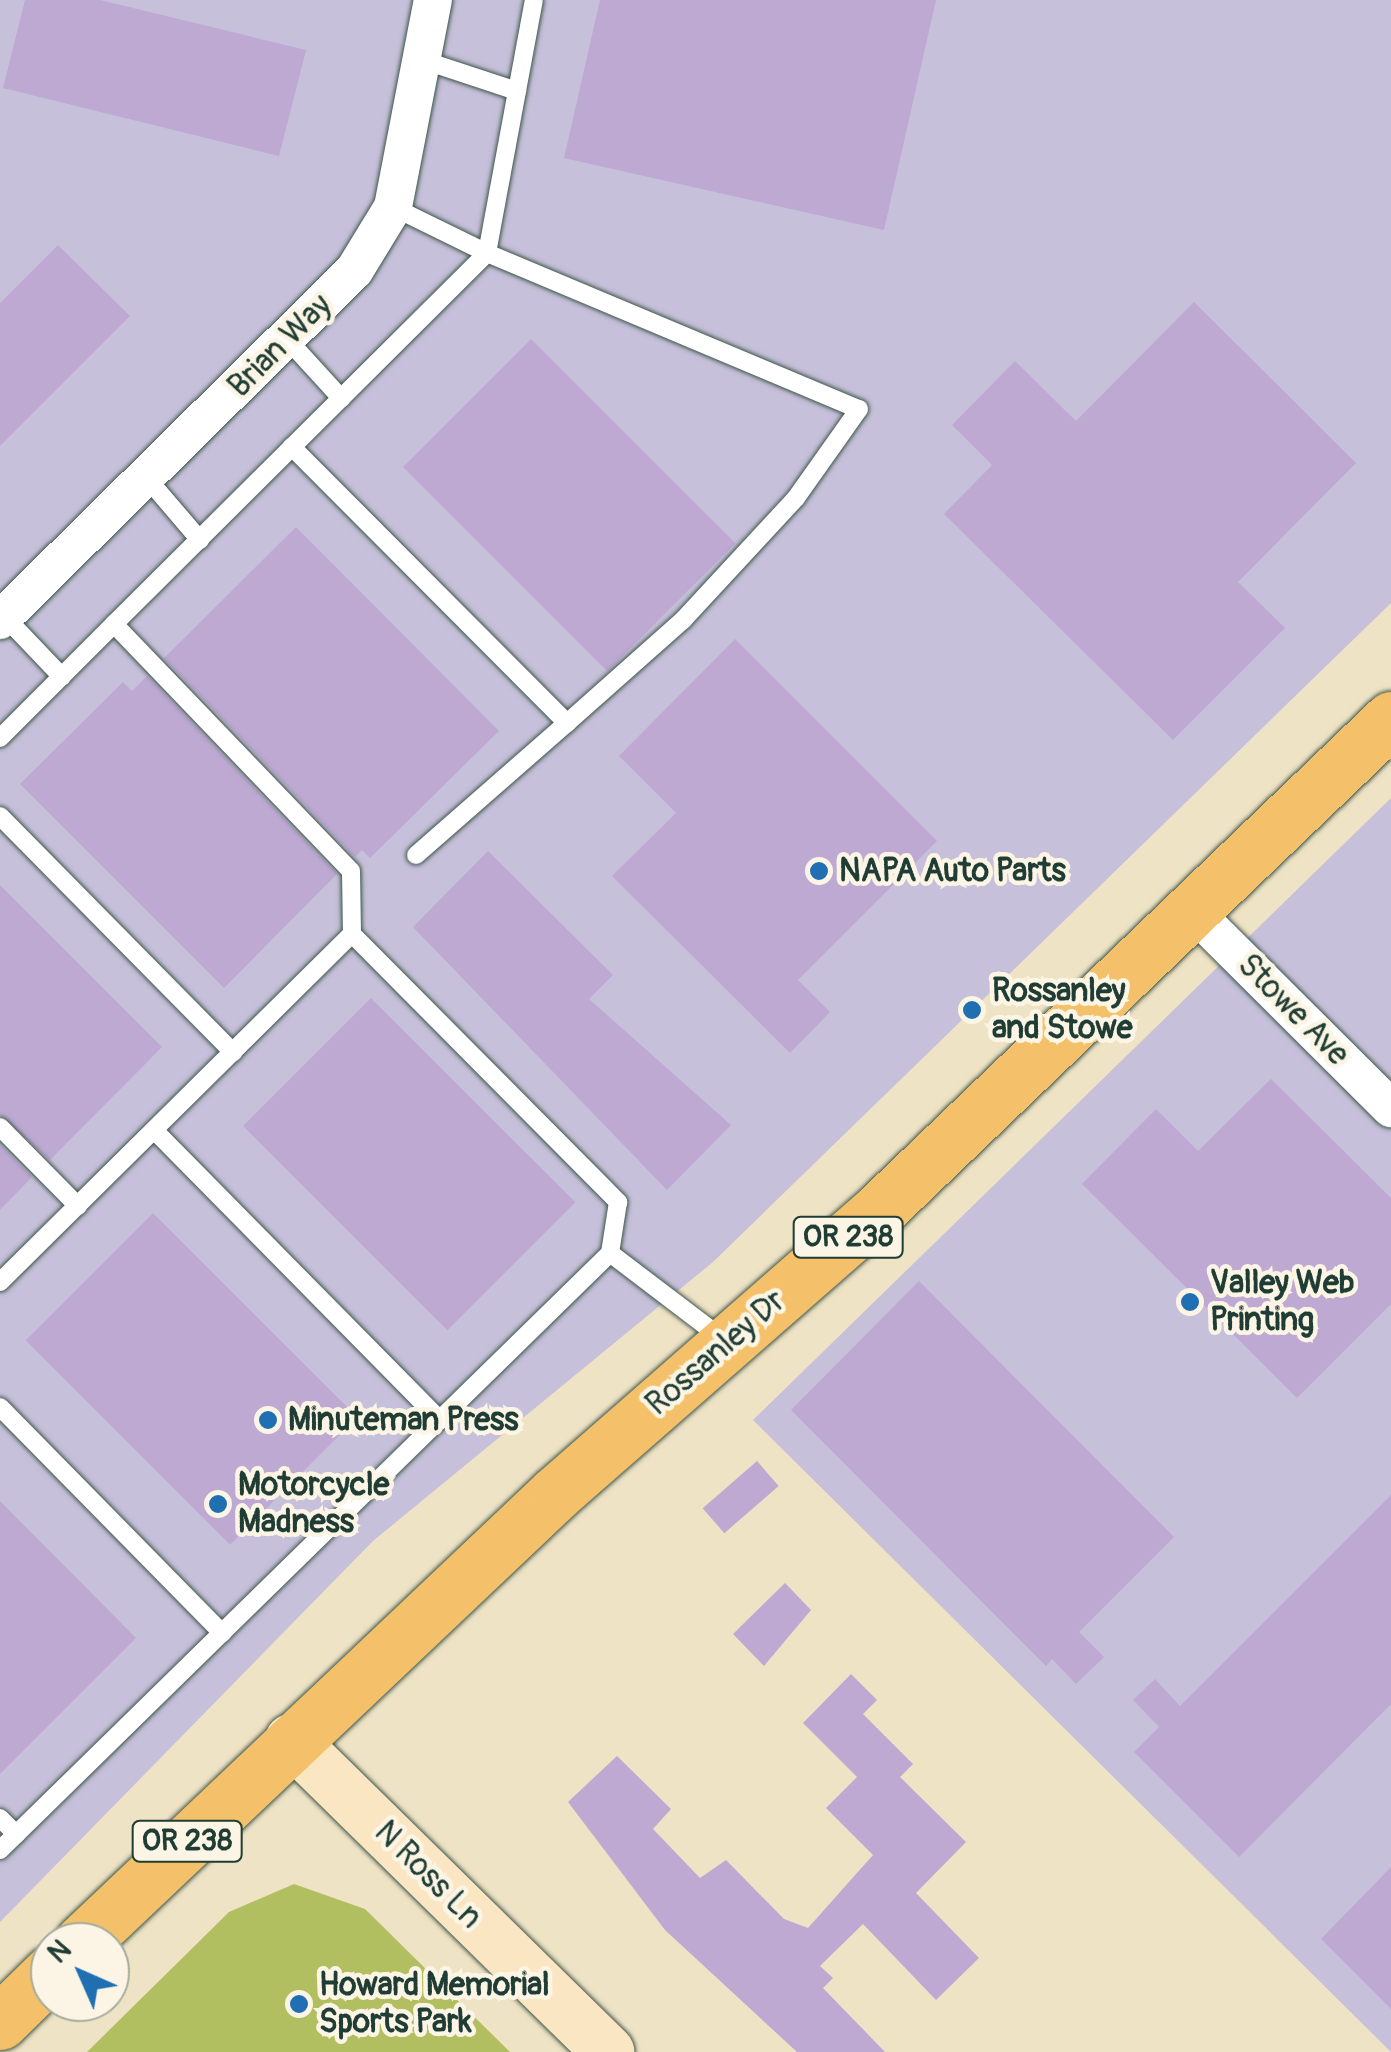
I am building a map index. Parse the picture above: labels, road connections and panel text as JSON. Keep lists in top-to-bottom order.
{
  "streets": {
    "main road": ["OR 238", "Rossanley Dr", "N Ross Ln"],
    "street": ["Brian Way", "Stowe Ave"]
  },
  "crossings": [
    ["Stowe Ave", "Rossanley Dr"],
    ["Rossanley Dr", "N Ross Ln"]
  ],
  "places": [
    "NAPA Auto Parts",
    "Rossanley and Stowe",
    "Valley Web Printing",
    "Minuteman Press",
    "Motorcycle Madness",
    "Howard Memorial Sports Park"
  ],
  "north": "top left"
}
